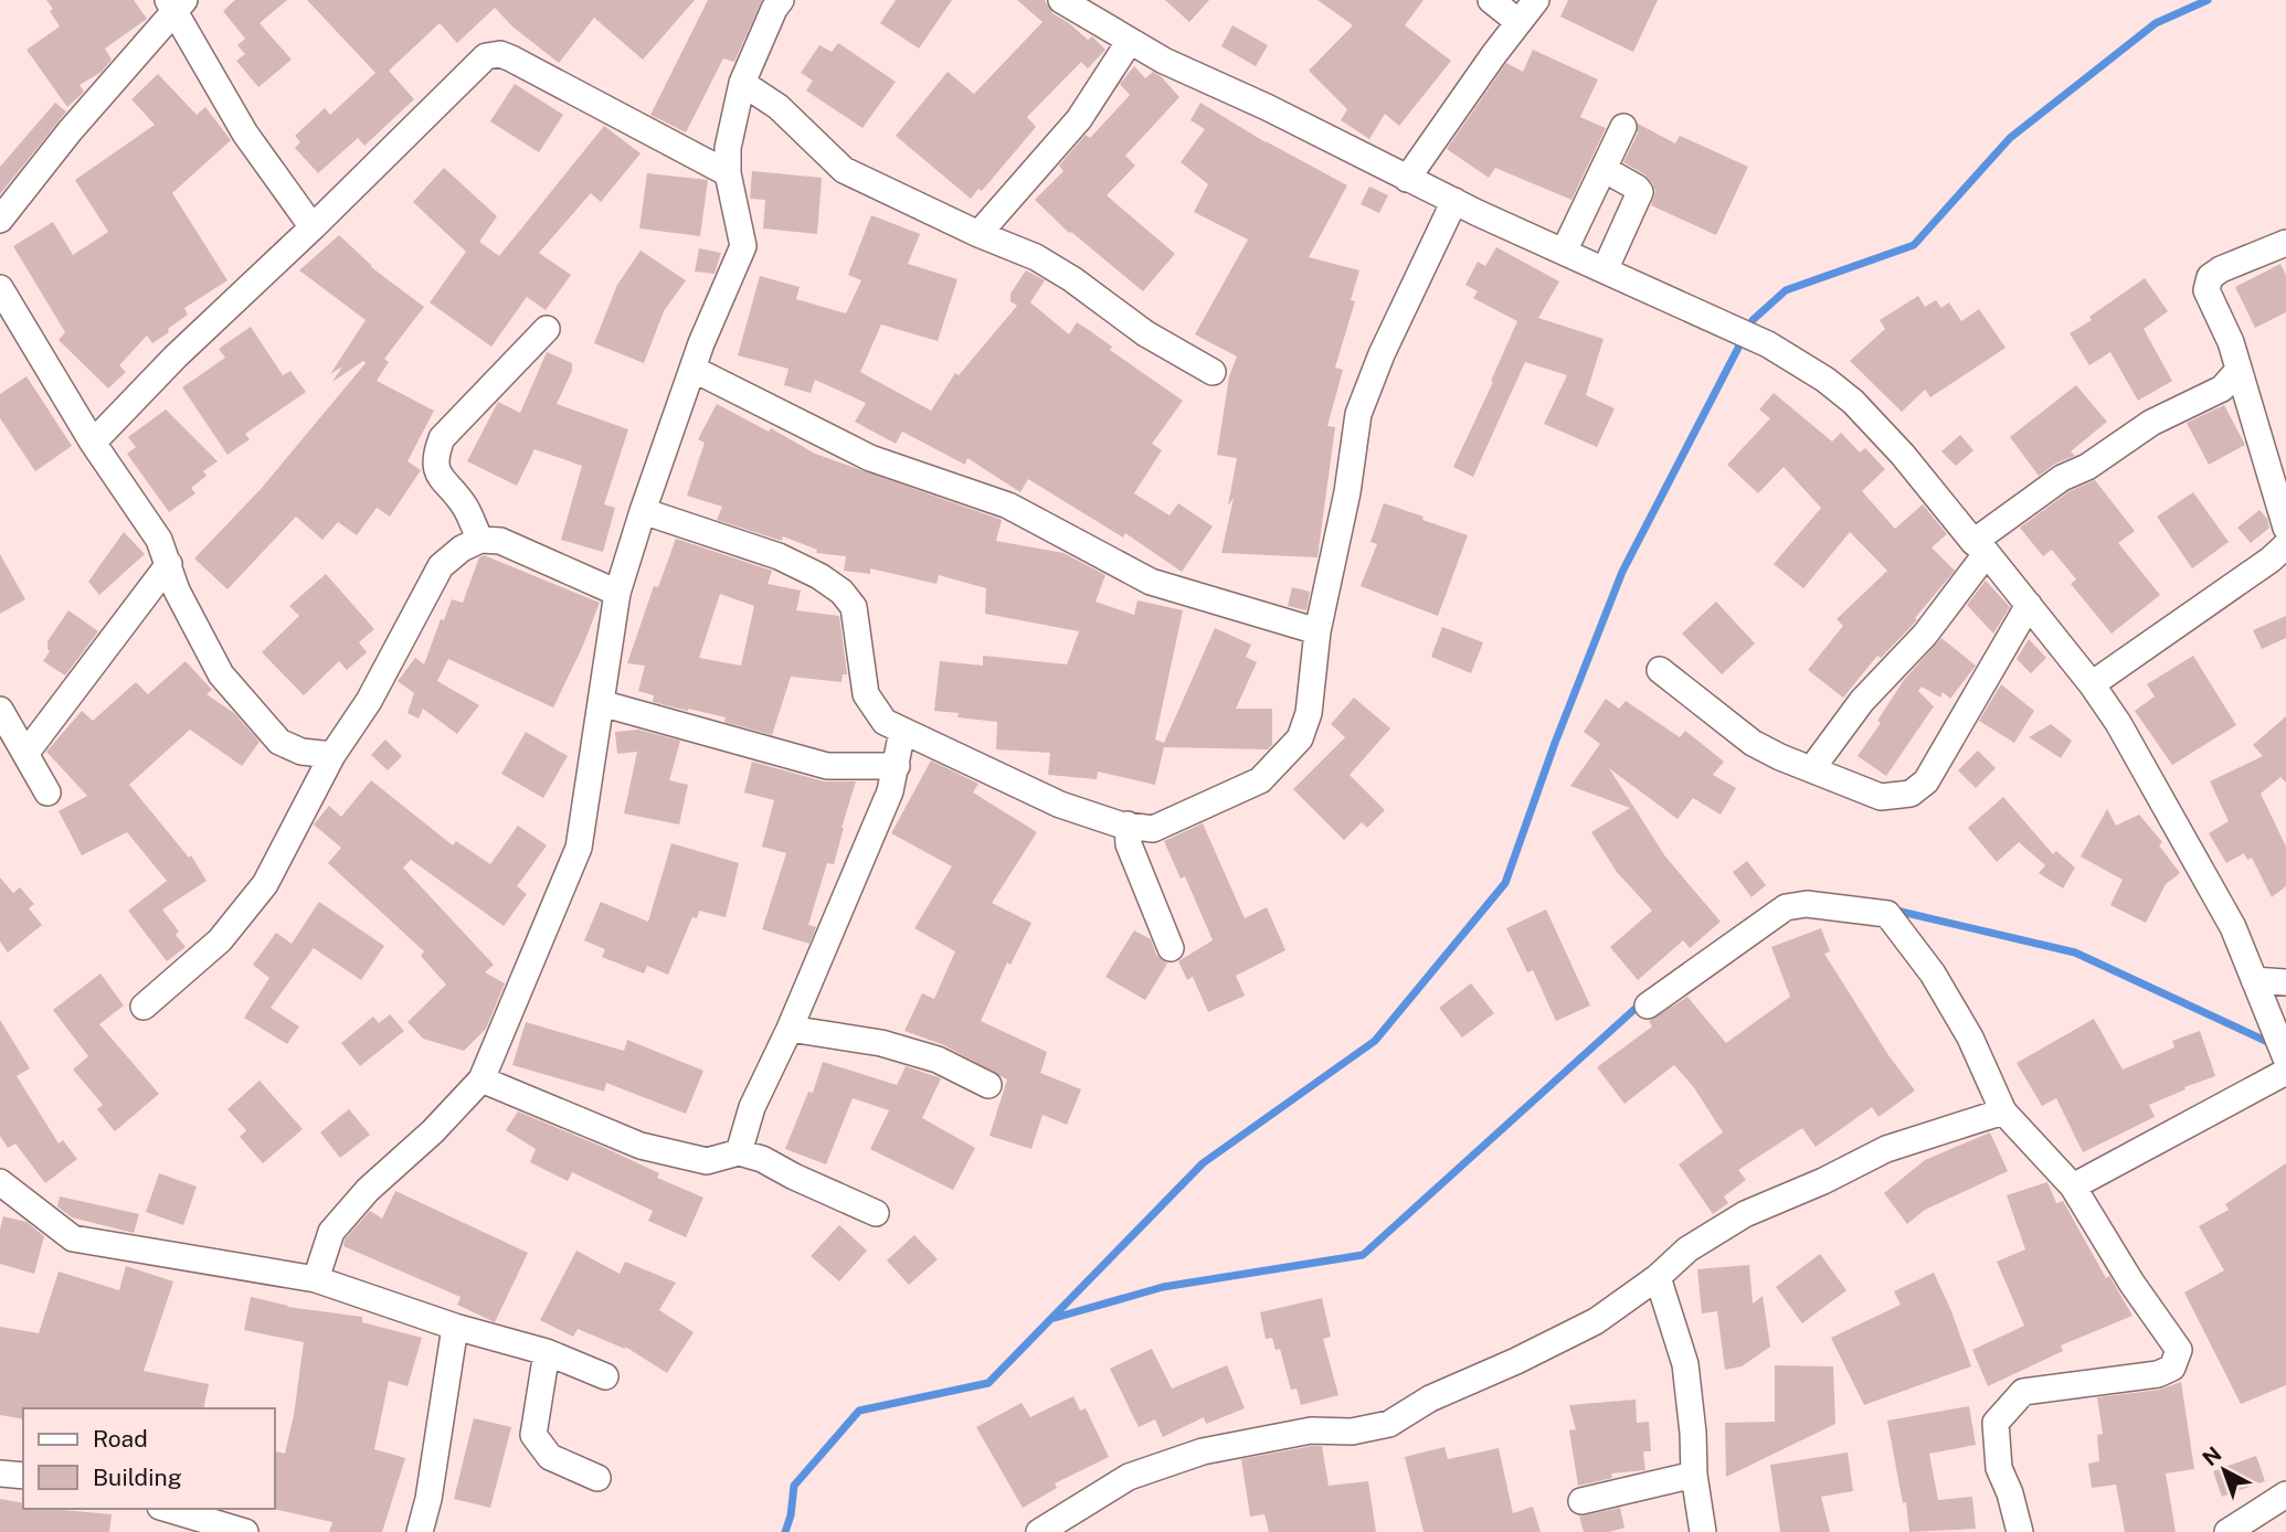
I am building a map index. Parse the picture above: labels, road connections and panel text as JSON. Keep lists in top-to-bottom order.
{
  "legend": ["Road", "Building"],
  "north": "top left"
}
